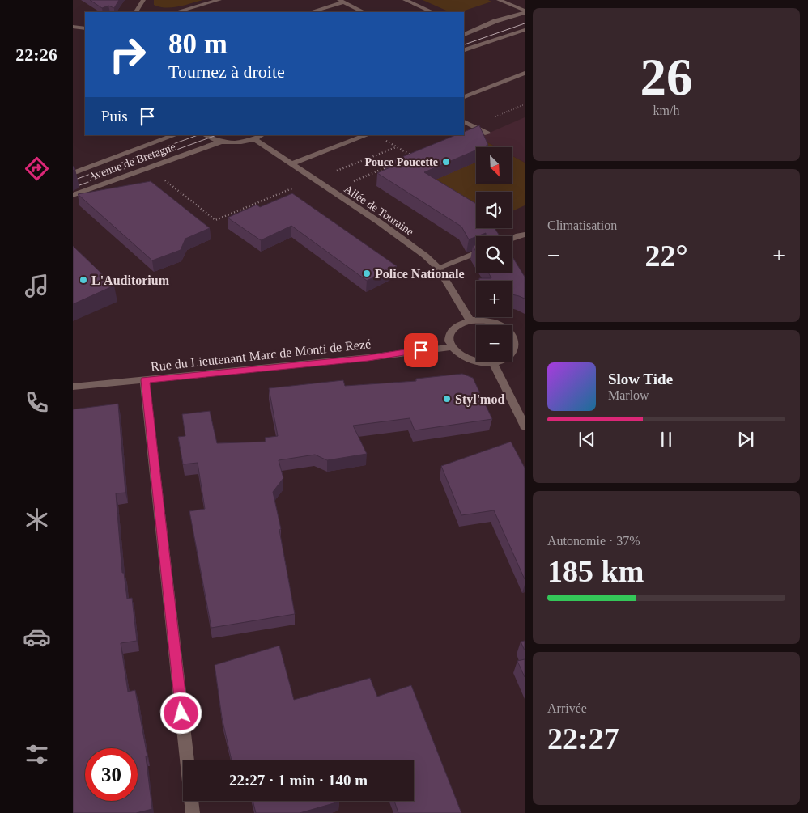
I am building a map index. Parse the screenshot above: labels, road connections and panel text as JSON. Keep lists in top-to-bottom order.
{
  "streets": {
    "street": ["Avenue de Bretagne", "Allée de Touraine", "Rue du Lieutenant Marc de Monti de Rezé"]
  },
  "crossings": [
    ["Allée de Touraine", "Rue du Lieutenant Marc de Monti de Rezé"]
  ],
  "places": [
    "Pouce Poucette",
    "Police Nationale",
    "L'Auditorium",
    "Styl'mod"
  ],
  "north": "bottom right",
  "page": {
    "tabs": "22:26",
    "tile": [
      ["26", "km/h"],
      "Climatisation",
      ["Autonomie · 37%", "185 km"],
      ["Arrivée", "22:27"]
    ],
    "turn": ["80 m", "Tournez à droite"],
    "then": "Puis",
    "map_buttons": ["+", "−"],
    "heat": ["−", "22°", "+"],
    "song": ["Slow Tide", "Marlow"],
    "limit": "30",
    "trip": "22:27 · 1 min · 140 m"
  }
}
